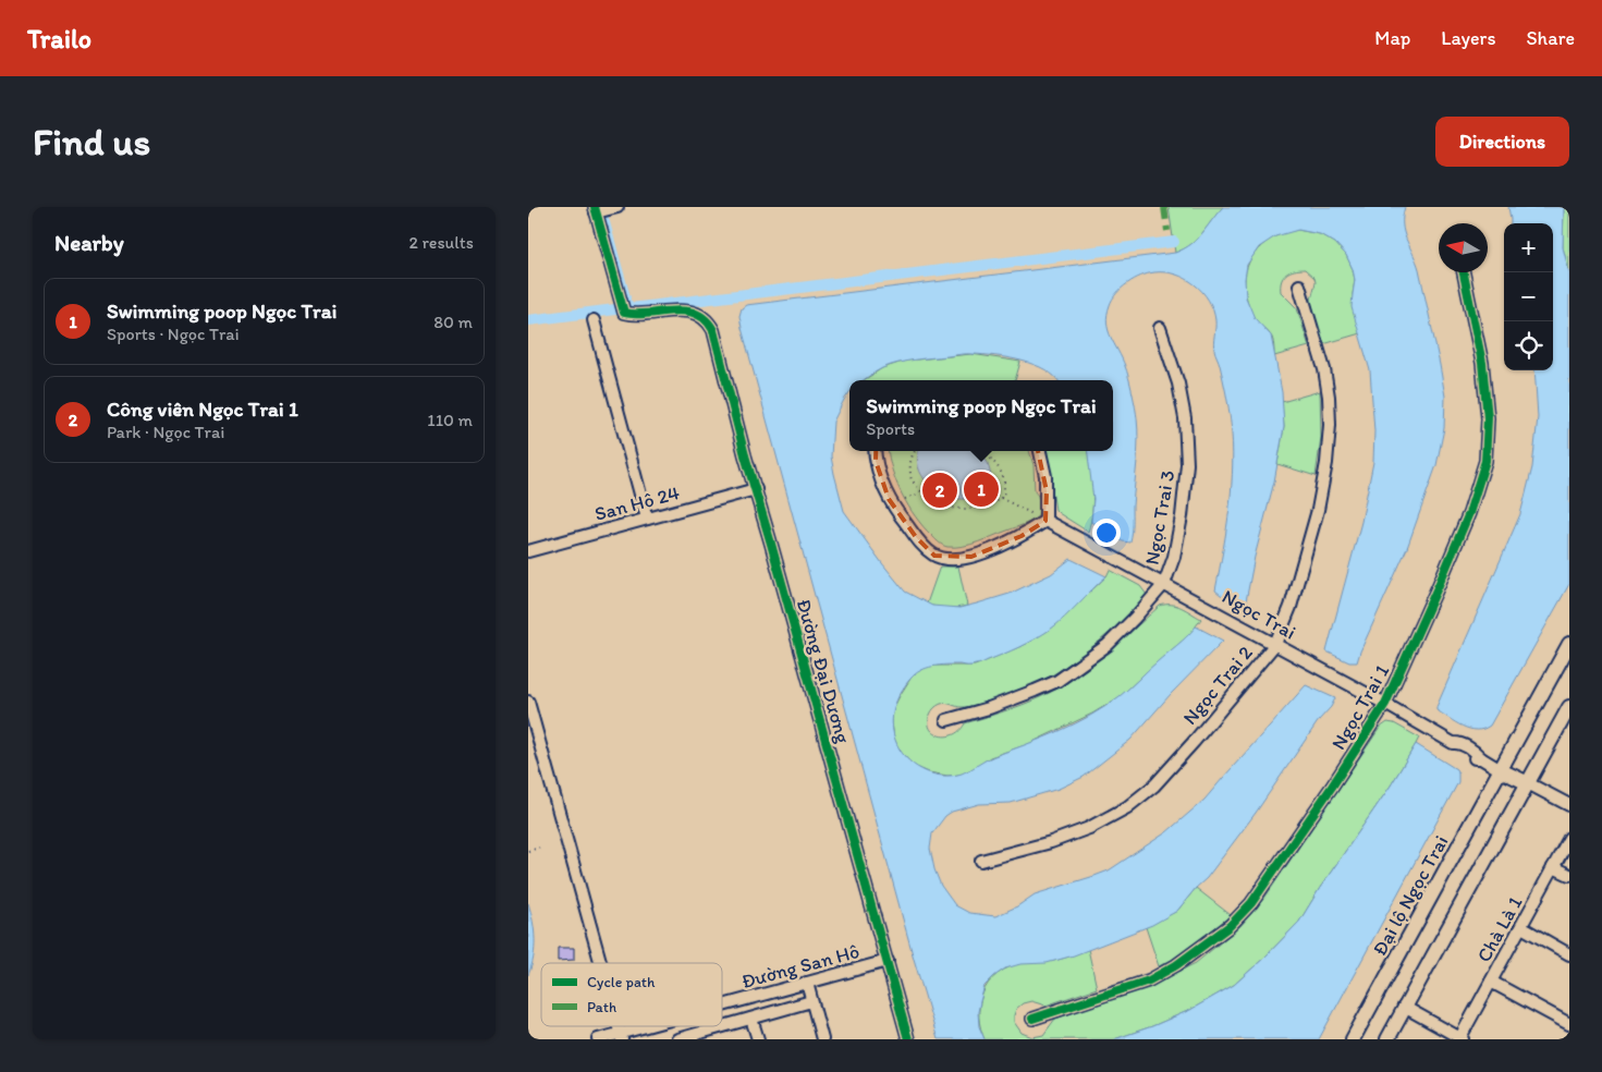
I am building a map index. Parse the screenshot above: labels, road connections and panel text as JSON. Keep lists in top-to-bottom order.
{
  "streets": {
    "main road": ["Đại lộ Ngọc Trai"],
    "street": [
      "San Hô 24",
      "Ngọc Trai 3",
      "Ngọc Trai",
      "Đường Đại Dương",
      "Ngọc Trai 2",
      "Ngọc Trai 1",
      "Chà Là 1",
      "Đường San Hô"
    ]
  },
  "crossings": [
    ["San Hô 24", "Đường Đại Dương"],
    ["Ngọc Trai 3", "Ngọc Trai"],
    ["Ngọc Trai", "Ngọc Trai 2"],
    ["Ngọc Trai", "Ngọc Trai 1"],
    ["Ngọc Trai", "Đại lộ Ngọc Trai"],
    ["Đường Đại Dương", "Đường San Hô"]
  ],
  "legend": ["Cycle path", "Path"],
  "north": "left",
  "page": {
    "header": "Trailo",
    "nav": ["Map", "Layers", "Share"],
    "buttons": "Directions",
    "title": "Find us",
    "heading": ["Nearby", "2 results"],
    "map_buttons": ["+", "−"],
    "list": [
      {
        "mark": "1",
        "name": "Swimming poop Ngọc Trai",
        "note": "Sports · Ngọc Trai",
        "value": "80 m"
      },
      {
        "mark": "2",
        "name": "Công viên Ngọc Trai 1",
        "note": "Park · Ngọc Trai",
        "value": "110 m"
      }
    ],
    "popup": ["Swimming poop Ngọc Trai", "Sports"],
    "pins": ["1", "2"]
  }
}
